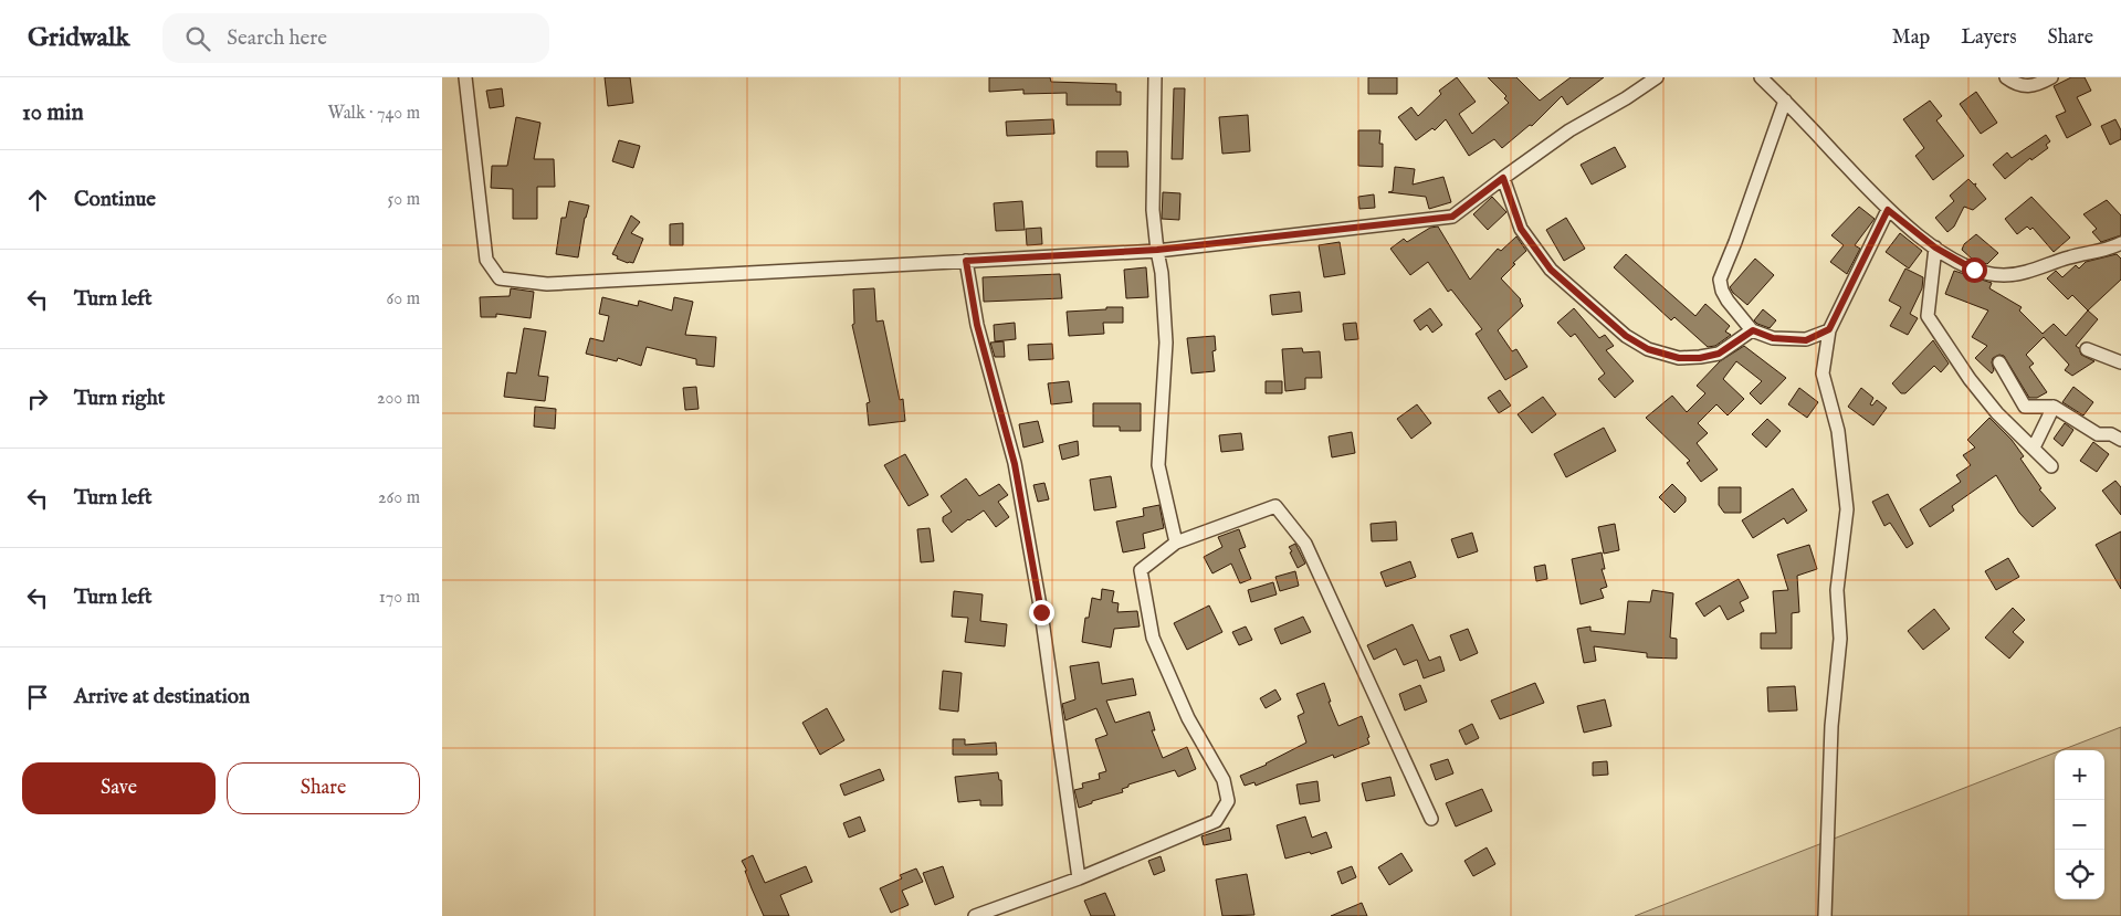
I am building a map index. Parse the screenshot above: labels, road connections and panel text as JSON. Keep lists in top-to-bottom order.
{
  "page": {
    "header": "Gridwalk",
    "search": "Search here",
    "nav": ["Map", "Layers", "Share"],
    "heading": ["10 min", "Walk · 740 m"],
    "list": [
      ["Continue", "50 m"],
      ["Turn left", "60 m"],
      ["Turn right", "200 m"],
      ["Turn left", "260 m"],
      ["Turn left", "170 m"],
      "Arrive at destination"
    ],
    "buttons": ["Save", "Share"],
    "map_buttons": ["+", "−"]
  }
}
